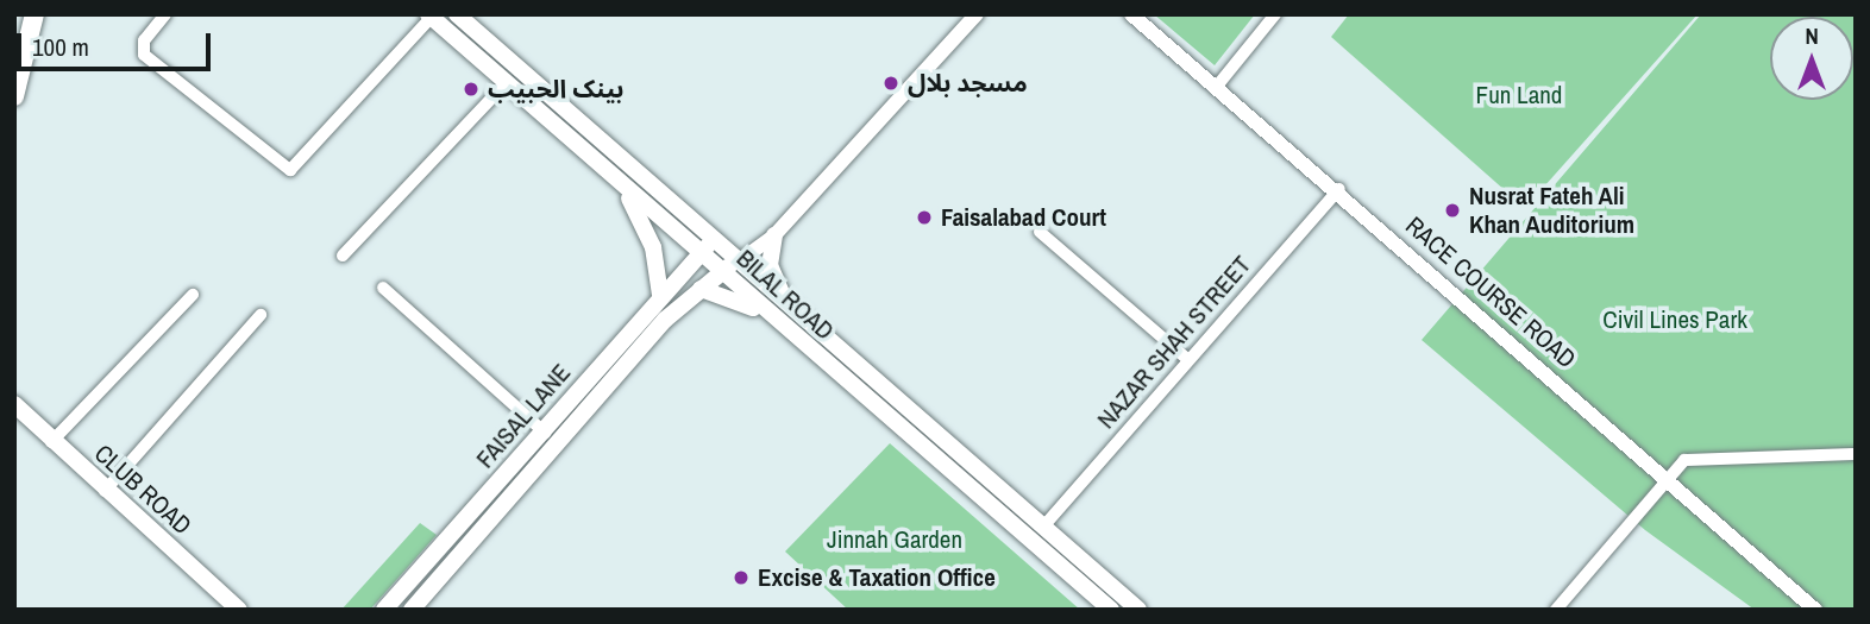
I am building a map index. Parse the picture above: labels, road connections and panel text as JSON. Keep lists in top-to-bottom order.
{
  "streets": {
    "main road": ["BILAL ROAD", "FAISAL LANE", "CLUB ROAD"],
    "street": ["RACE COURSE ROAD", "NAZAR SHAH STREET"]
  },
  "crossings": [
    ["RACE COURSE ROAD", "NAZAR SHAH STREET"],
    ["BILAL ROAD", "NAZAR SHAH STREET"],
    ["BILAL ROAD", "FAISAL LANE"]
  ],
  "parks": ["Fun Land", "Civil Lines Park", "Jinnah Garden"],
  "places": [
    "مسجد بلال",
    "بينک الحبيب",
    "Nusrat Fateh Ali Khan Auditorium",
    "Faisalabad Court",
    "Excise & Taxation Office"
  ],
  "scale_bar": "100 m",
  "north": "top"
}
